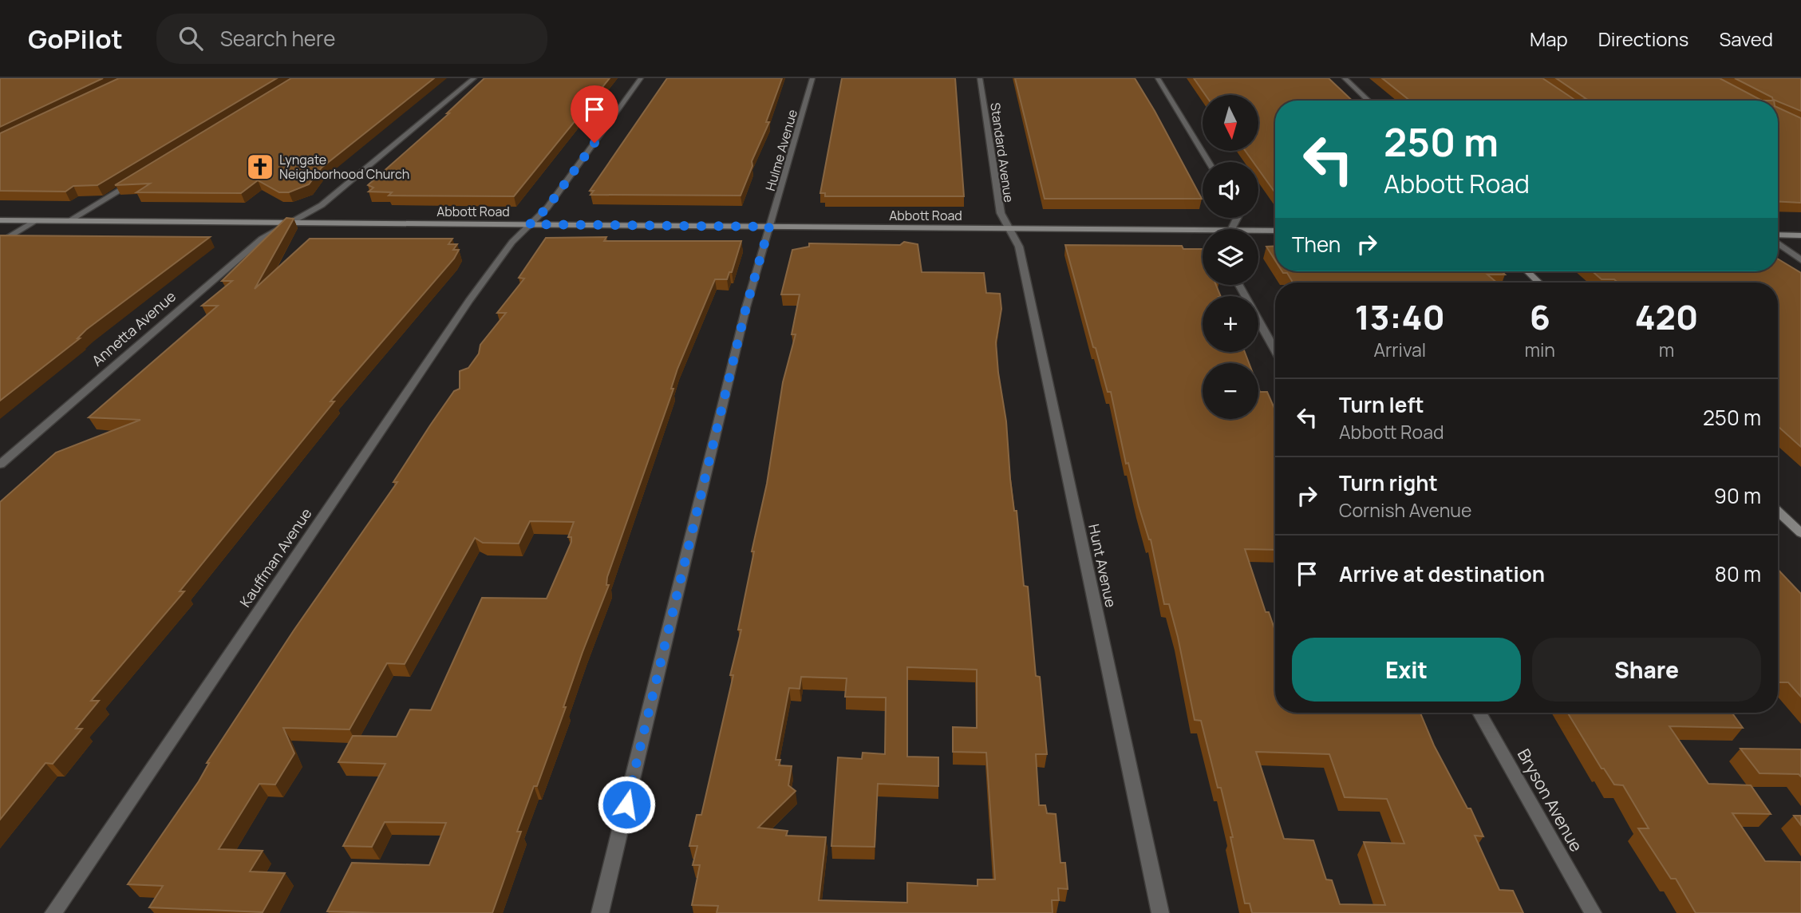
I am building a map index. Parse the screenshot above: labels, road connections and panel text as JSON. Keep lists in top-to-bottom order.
{
  "streets": {
    "street": [
      "Hulme Avenue",
      "Standard Avenue",
      "Abbott Road",
      "Annetta Avenue",
      "Kauffman Avenue",
      "Hunt Avenue",
      "Bryson Avenue"
    ]
  },
  "crossings": [
    ["Hulme Avenue", "Abbott Road"],
    ["Standard Avenue", "Abbott Road"],
    ["Standard Avenue", "Hunt Avenue"],
    ["Abbott Road", "Annetta Avenue"],
    ["Abbott Road", "Kauffman Avenue"],
    ["Abbott Road", "Hunt Avenue"]
  ],
  "places": {
    "church": ["Lyngate Neighborhood Church"]
  },
  "north": "bottom",
  "page": {
    "header": "GoPilot",
    "search": "Search here",
    "nav": ["Map", "Directions", "Saved"],
    "map_buttons": ["+", "−"],
    "turn": ["250 m", "Abbott Road"],
    "then": "Then",
    "eta": [
      "13:40",
      "Arrival",
      "6",
      "min",
      "420",
      "m"
    ],
    "list": [
      {
        "name": "Turn left",
        "note": "Abbott Road",
        "value": "250 m"
      },
      {
        "name": "Turn right",
        "note": "Cornish Avenue",
        "value": "90 m"
      },
      {
        "name": "Arrive at destination",
        "value": "80 m"
      }
    ],
    "buttons": ["Exit", "Share"]
  }
}
